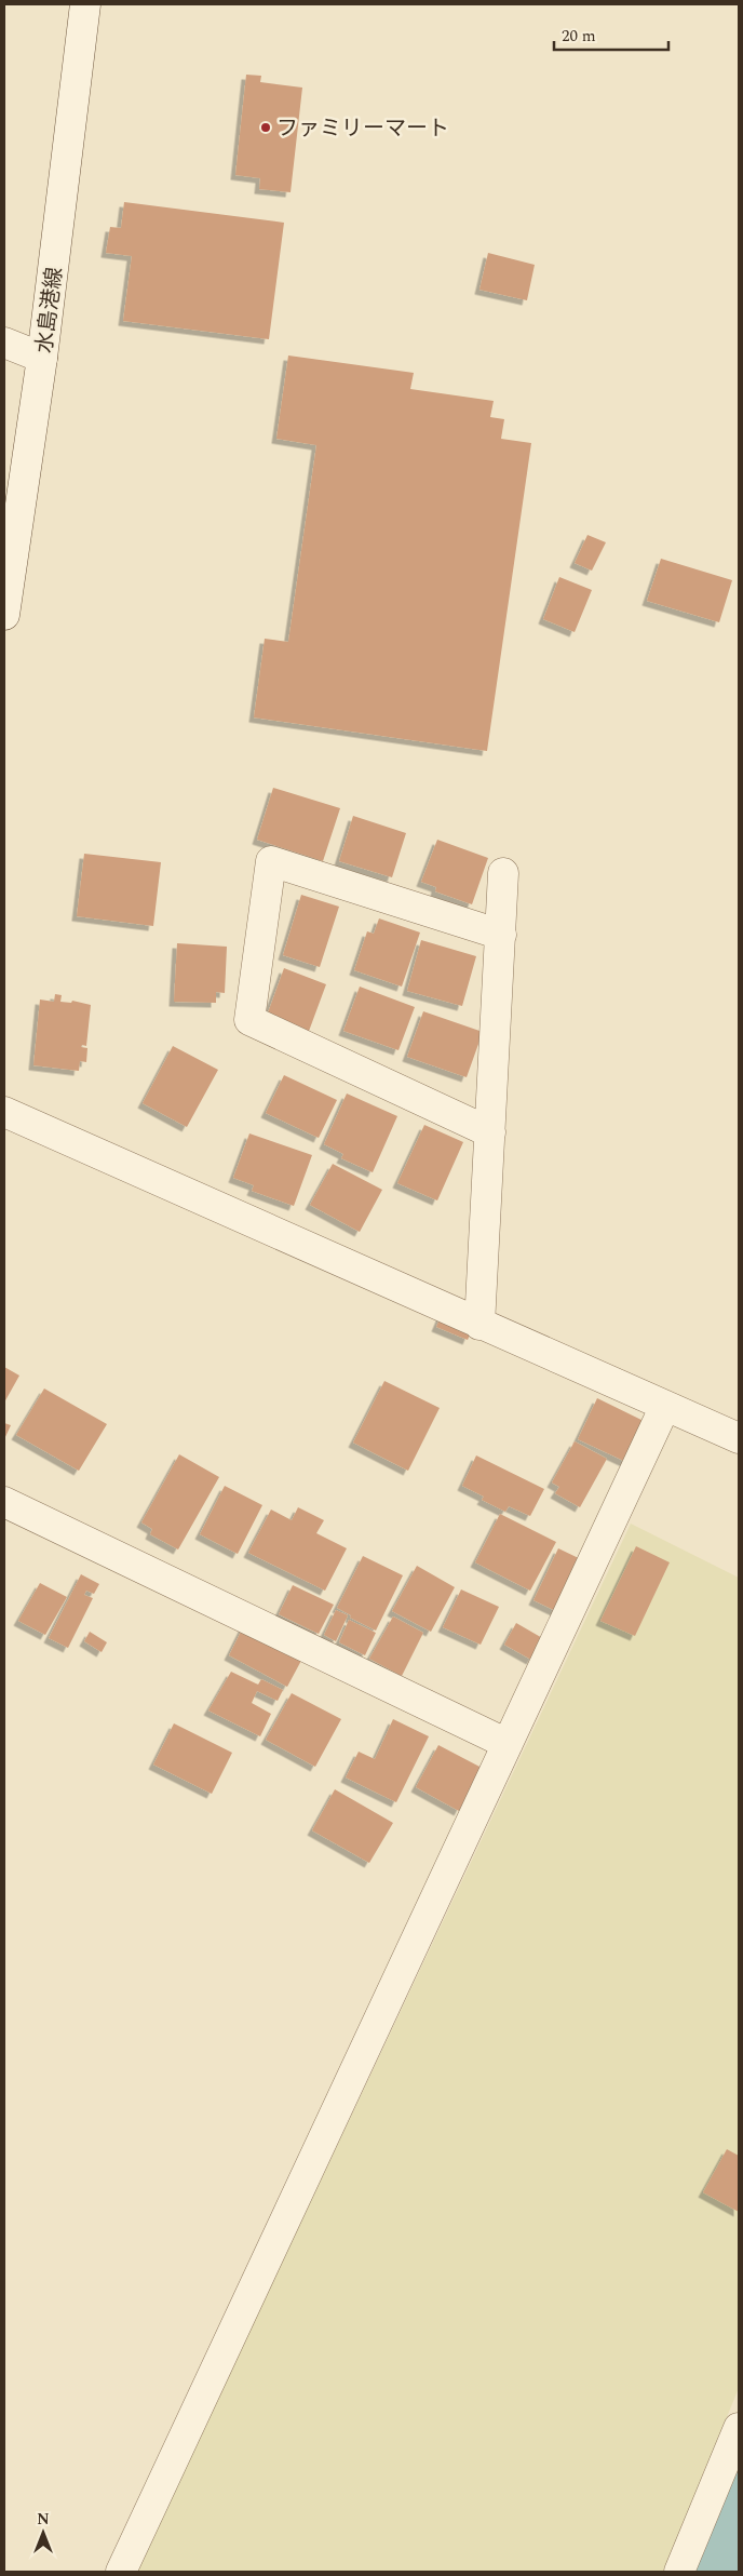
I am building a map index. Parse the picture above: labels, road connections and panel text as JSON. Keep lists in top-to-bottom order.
{
  "streets": {
    "street": ["水島港線"]
  },
  "places": ["ファミリーマート"],
  "scale_bar": "20 m",
  "north": "top"
}
